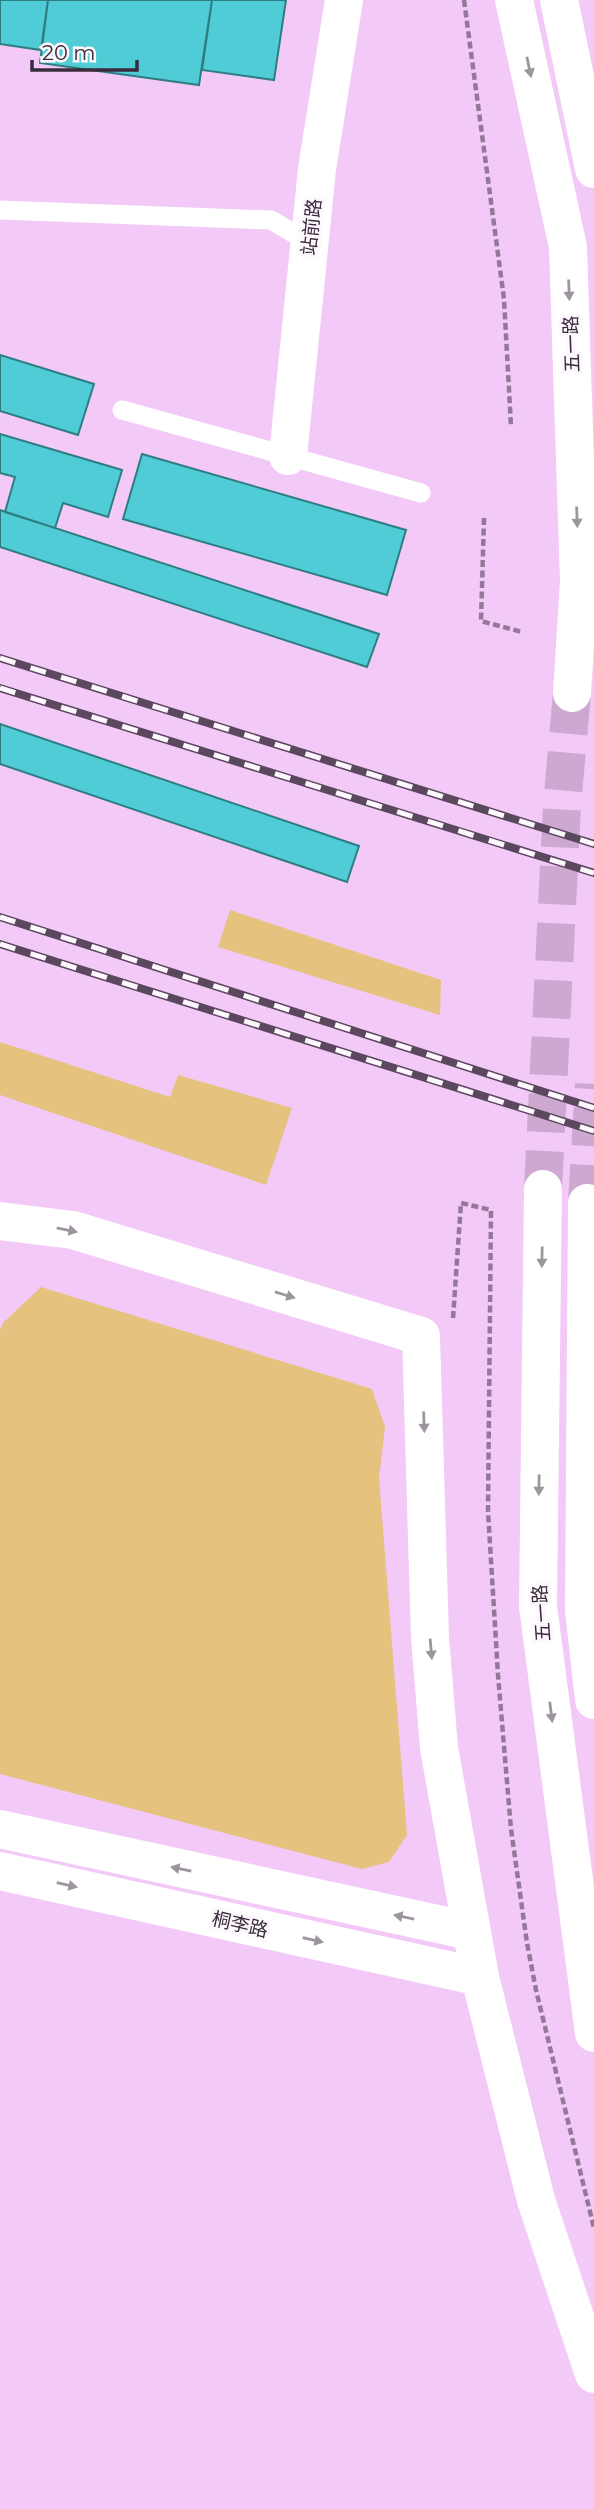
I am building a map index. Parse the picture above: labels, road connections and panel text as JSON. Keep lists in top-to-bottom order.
{
  "streets": {
    "main road": ["站前路", "五一路", "桐李路"]
  },
  "scale_bar": "20 m"
}
